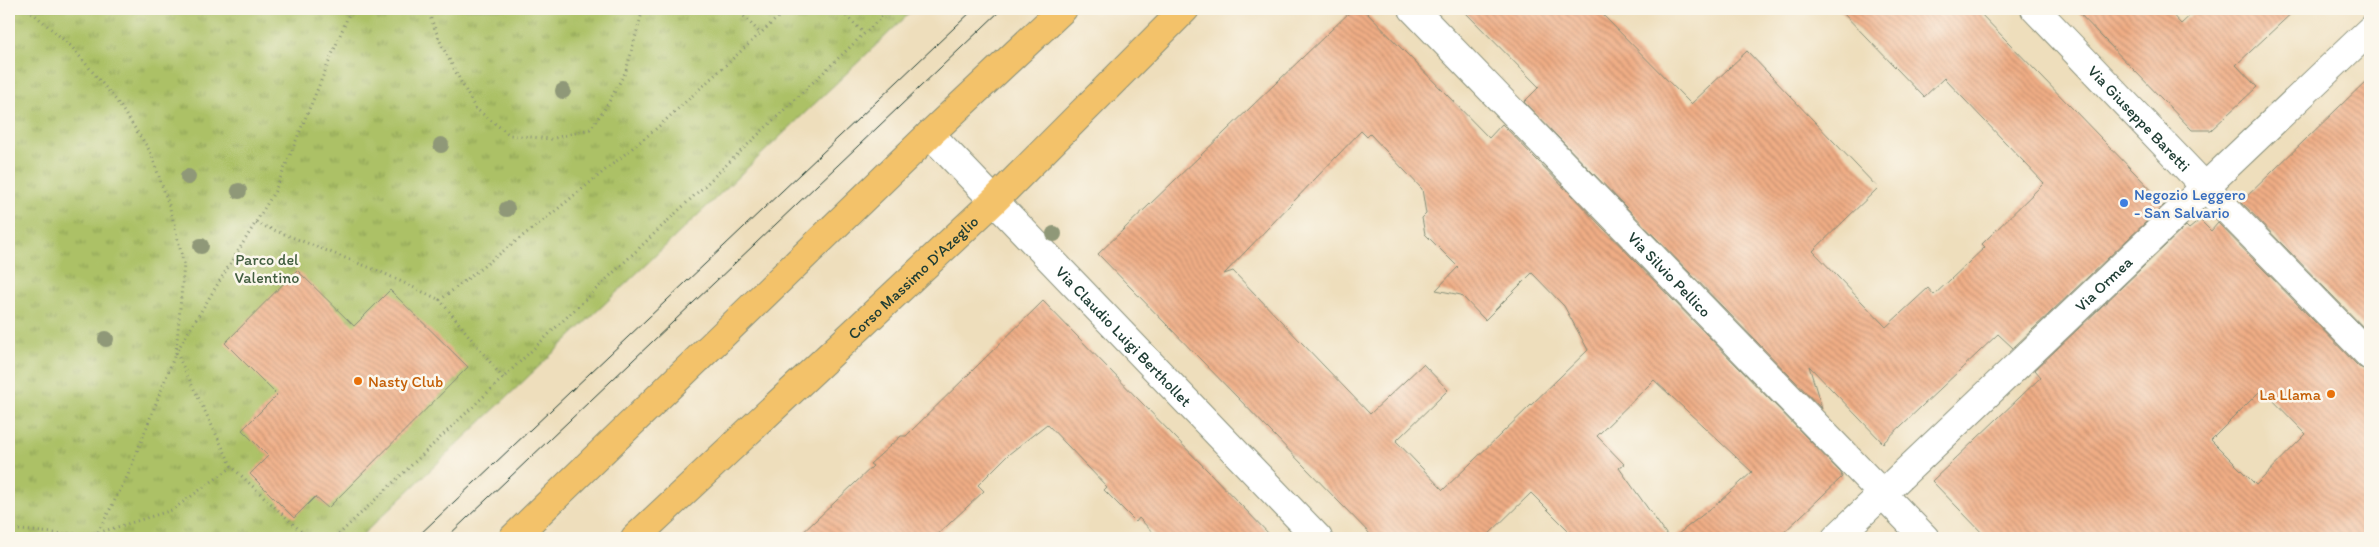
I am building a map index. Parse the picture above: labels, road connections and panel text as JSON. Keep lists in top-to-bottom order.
{
  "streets": {
    "main road": ["Corso Massimo D'Azeglio"],
    "street": [
      "Via Giuseppe Baretti",
      "Via Silvio Pellico",
      "Via Ormea",
      "Via Claudio Luigi Berthollet"
    ]
  },
  "crossings": [
    ["Via Giuseppe Baretti", "Via Ormea"],
    ["Via Silvio Pellico", "Via Ormea"],
    ["Corso Massimo D'Azeglio", "Via Claudio Luigi Berthollet"]
  ],
  "parks": ["Parco del Valentino"],
  "places": ["Negozio Leggero - San Salvario", "Nasty Club", "La Llama"]
}
